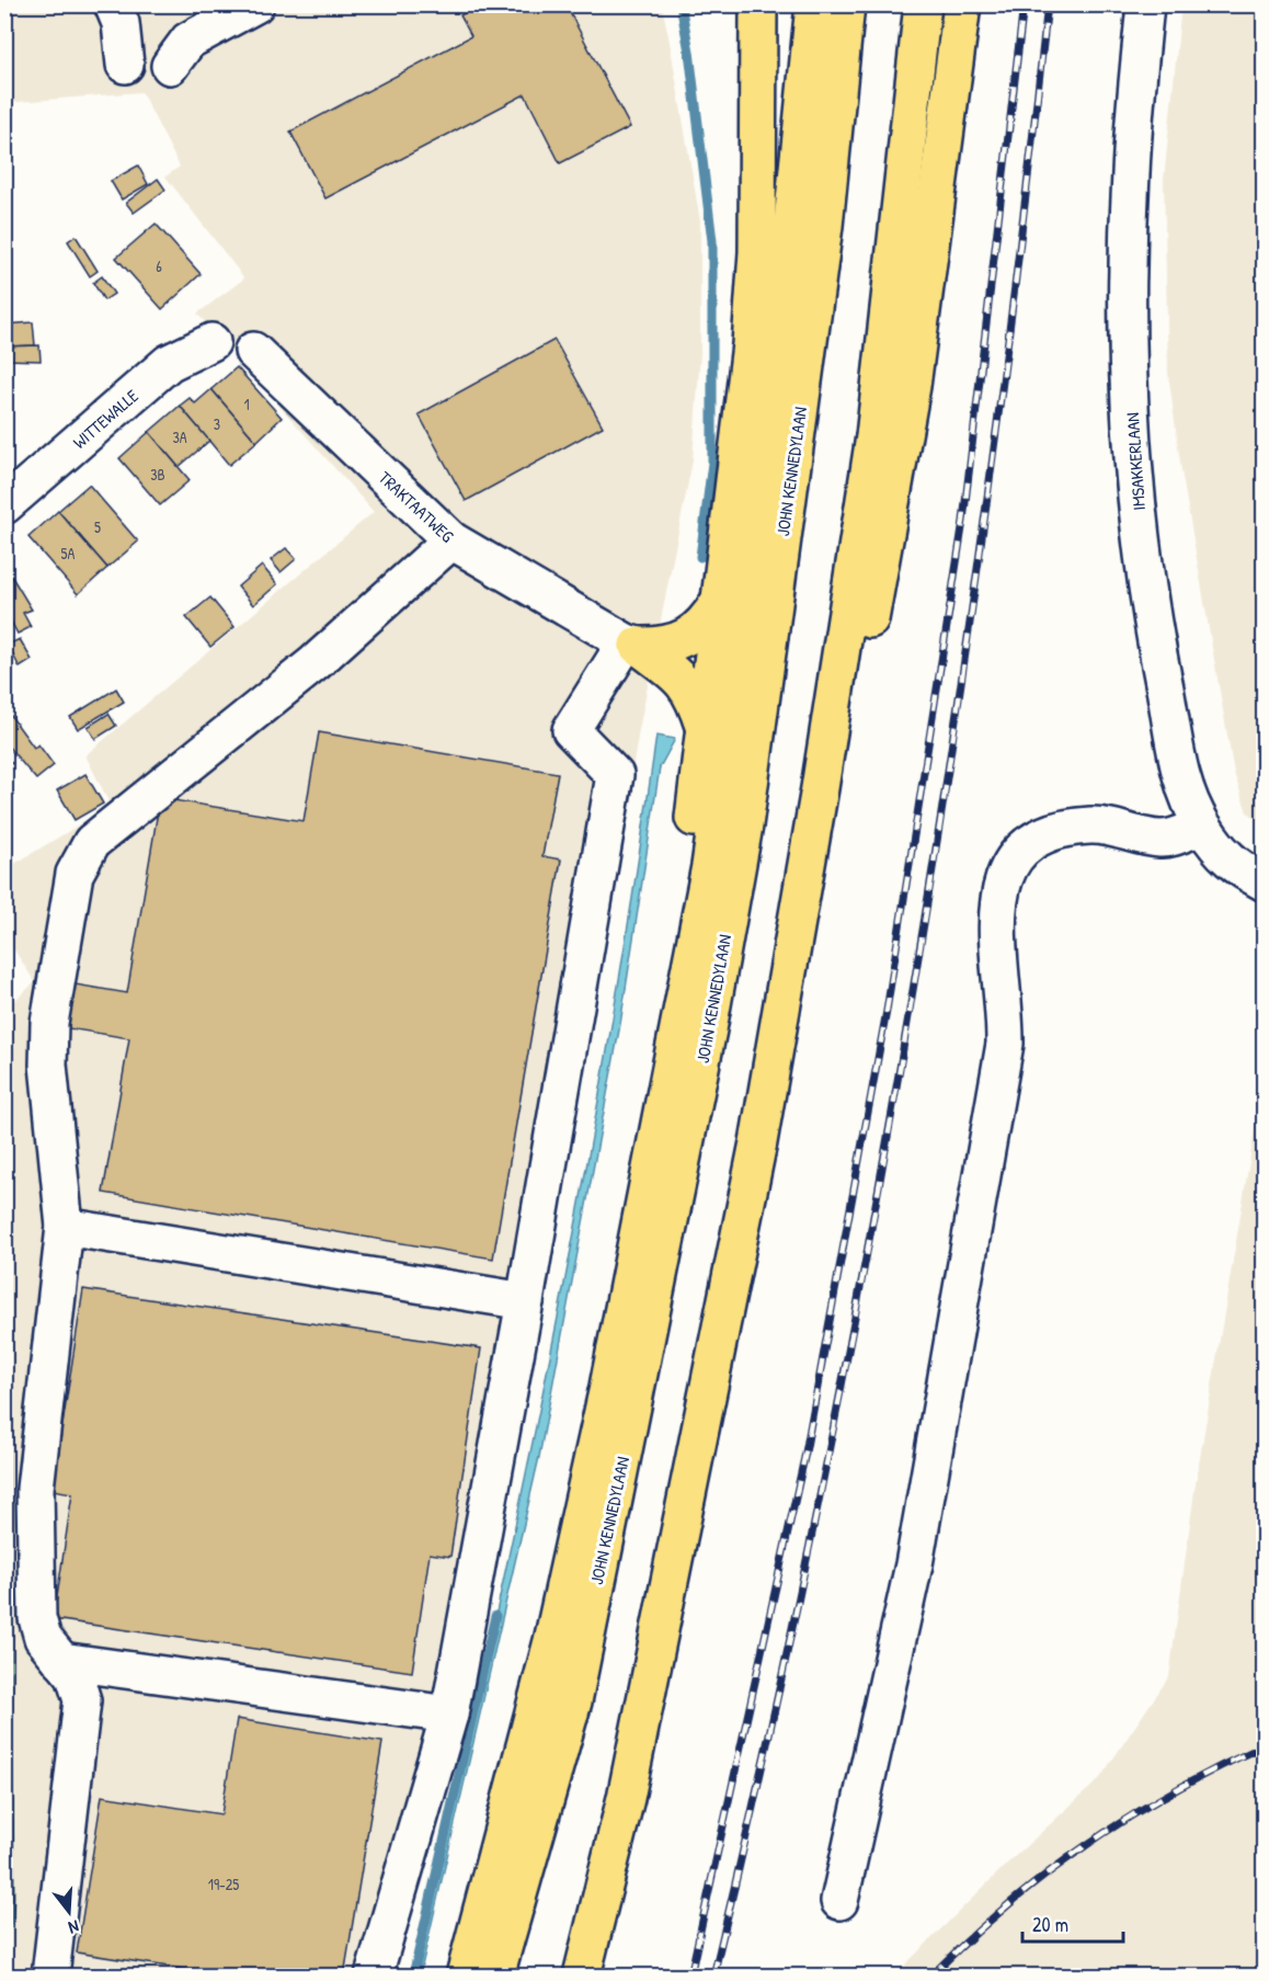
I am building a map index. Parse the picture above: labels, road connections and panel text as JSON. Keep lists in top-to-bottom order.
{
  "streets": {
    "highway": ["JOHN KENNEDYLAAN"],
    "street": ["WITTEWALLE", "IMSAKKERLAAN", "TRAKTAATWEG"]
  },
  "house_numbers": [
    "6",
    "1",
    "3",
    "3A",
    "3B",
    "5",
    "5A",
    "19-25"
  ],
  "scale_bar": "20 m",
  "north": "bottom"
}
